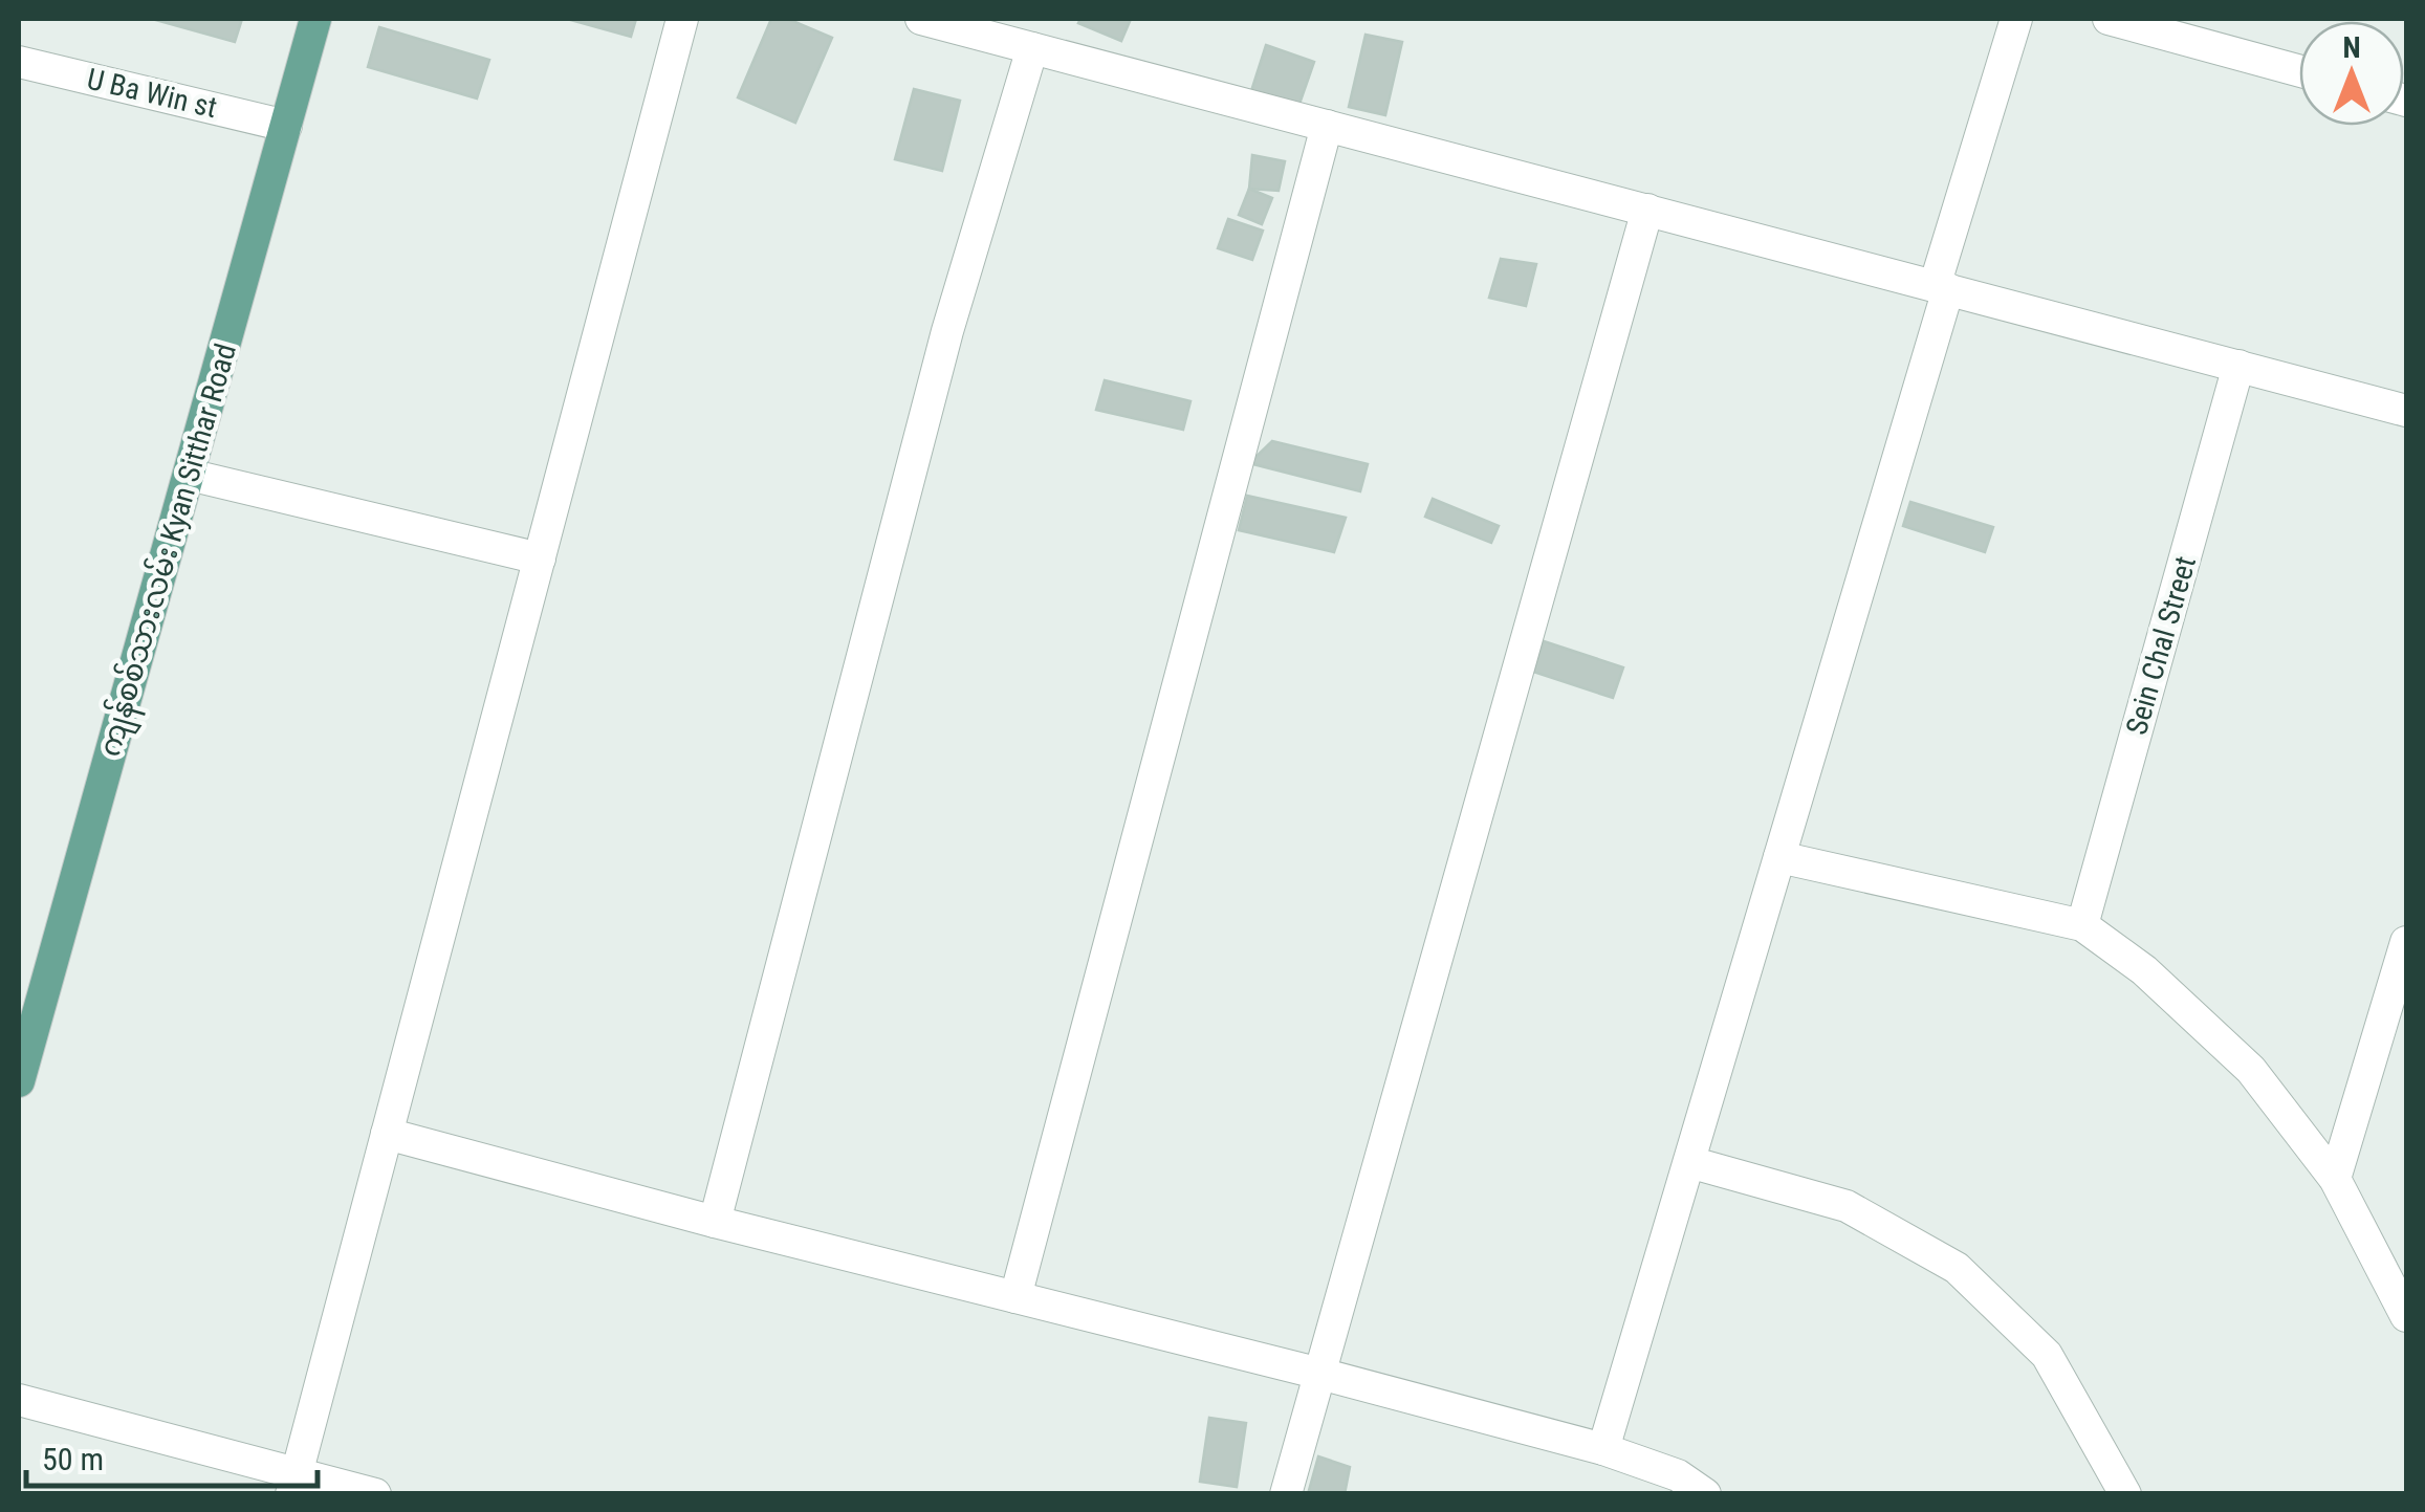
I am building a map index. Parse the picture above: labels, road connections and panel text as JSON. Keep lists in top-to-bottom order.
{
  "streets": {
    "main road": ["ကျန်စစ်သားလမ်း Kyan Sitthar Road"],
    "street": ["U Ba Win st", "Sein Chal Street"]
  },
  "crossings": [
    ["U Ba Win st", "ကျန်စစ်သားလမ်း Kyan Sitthar Road"]
  ],
  "scale_bar": "50 m",
  "north": "top"
}
